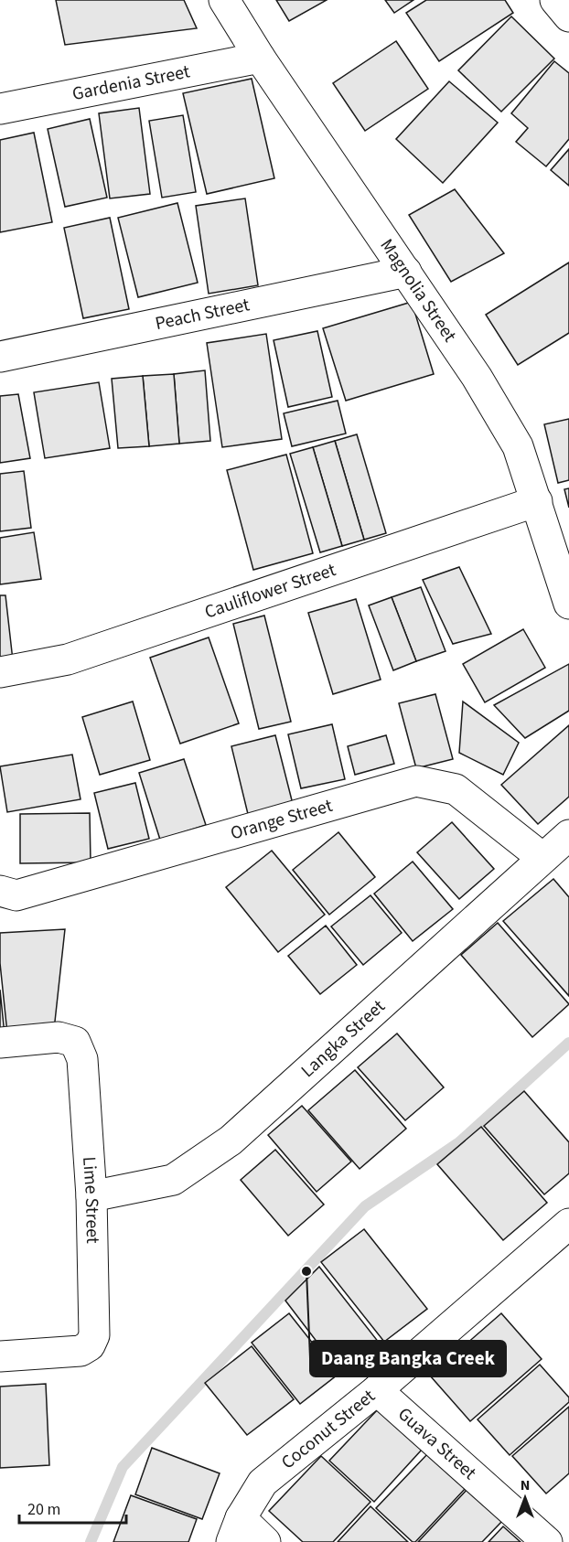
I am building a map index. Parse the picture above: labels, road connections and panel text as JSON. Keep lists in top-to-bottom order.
{
  "streets": {
    "street": [
      "Gardenia Street",
      "Magnolia Street",
      "Peach Street",
      "Cauliflower Street",
      "Orange Street",
      "Langka Street",
      "Lime Street",
      "Coconut Street",
      "Guava Street"
    ]
  },
  "crossings": [
    ["Gardenia Street", "Magnolia Street"],
    ["Magnolia Street", "Peach Street"],
    ["Magnolia Street", "Cauliflower Street"],
    ["Orange Street", "Langka Street"],
    ["Langka Street", "Lime Street"],
    ["Coconut Street", "Guava Street"]
  ],
  "places": ["Daang Bangka Creek"],
  "scale_bar": "20 m",
  "north": "top"
}
